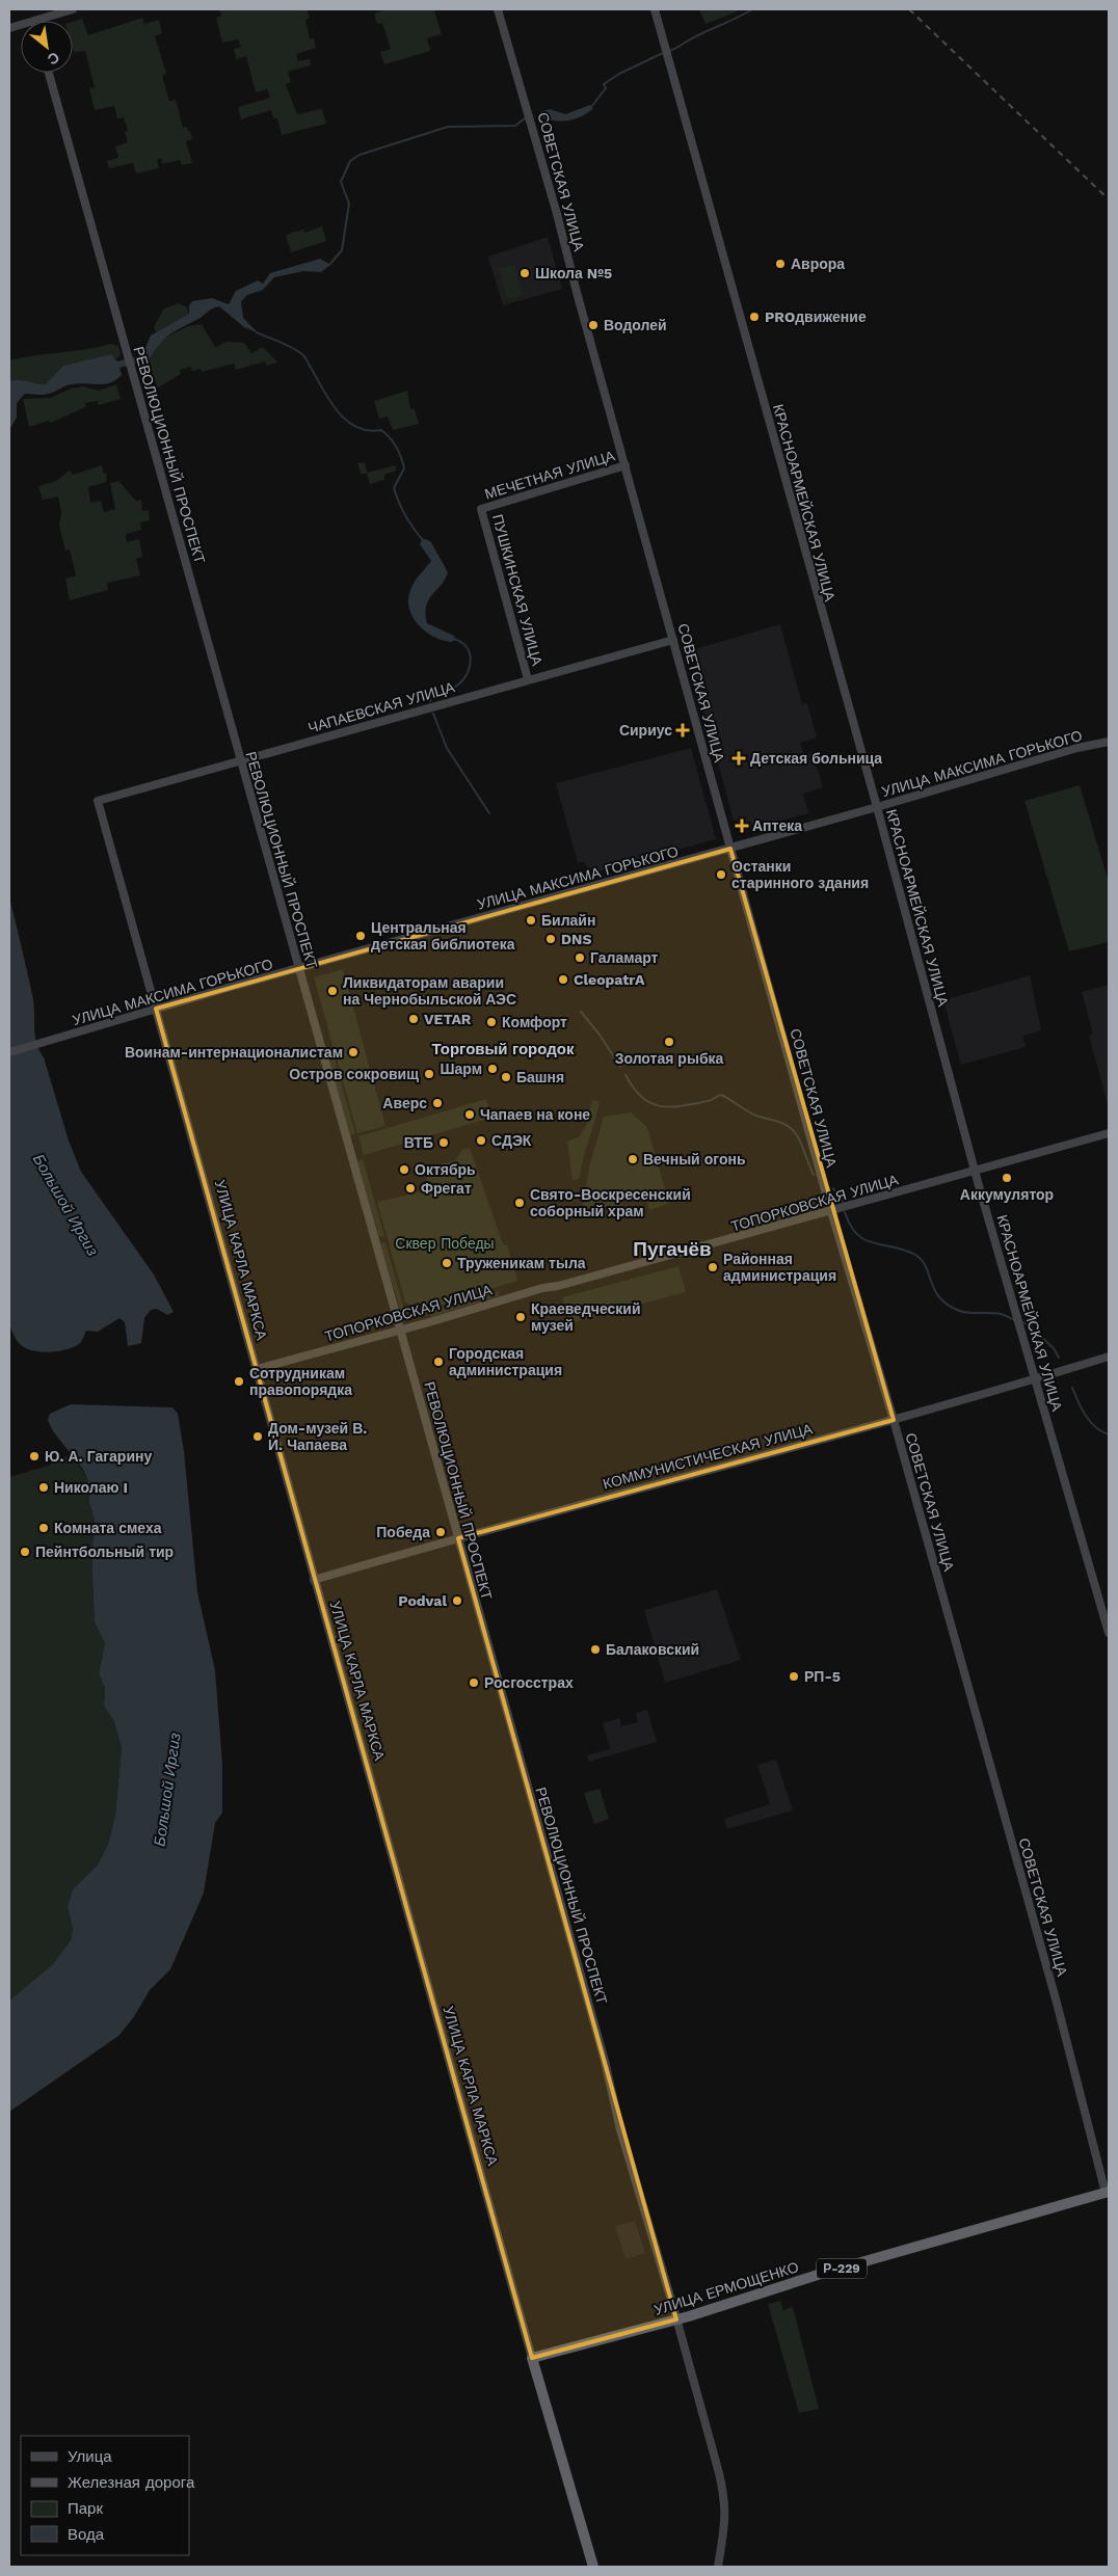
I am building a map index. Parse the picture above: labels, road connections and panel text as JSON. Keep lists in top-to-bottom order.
{
  "streets": {
    "highway": ["УЛИЦА КАРЛА МАРКСА", "Р-229", "УЛИЦА ЕРМОЩЕНКО"],
    "street": [
      "СОВЕТСКАЯ УЛИЦА",
      "РЕВОЛЮЦИОННЫЙ ПРОСПЕКТ",
      "МЕЧЕТНАЯ УЛИЦА",
      "КРАСНОАРМЕЙСКАЯ УЛИЦА",
      "ПУШКИНСКАЯ УЛИЦА",
      "ЧАПАЕВСКАЯ УЛИЦА",
      "УЛИЦА МАКСИМА ГОРЬКОГО",
      "ТОПОРКОВСКАЯ УЛИЦА",
      "КОММУНИСТИЧЕСКАЯ УЛИЦА"
    ]
  },
  "crossings": [
    ["СОВЕТСКАЯ УЛИЦА", "МЕЧЕТНАЯ УЛИЦА"],
    ["СОВЕТСКАЯ УЛИЦА", "ЧАПАЕВСКАЯ УЛИЦА"],
    ["СОВЕТСКАЯ УЛИЦА", "УЛИЦА МАКСИМА ГОРЬКОГО"],
    ["СОВЕТСКАЯ УЛИЦА", "ТОПОРКОВСКАЯ УЛИЦА"],
    ["СОВЕТСКАЯ УЛИЦА", "КОММУНИСТИЧЕСКАЯ УЛИЦА"],
    ["СОВЕТСКАЯ УЛИЦА", "УЛИЦА ЕРМОЩЕНКО"],
    ["РЕВОЛЮЦИОННЫЙ ПРОСПЕКТ", "ЧАПАЕВСКАЯ УЛИЦА"],
    ["РЕВОЛЮЦИОННЫЙ ПРОСПЕКТ", "УЛИЦА МАКСИМА ГОРЬКОГО"],
    ["РЕВОЛЮЦИОННЫЙ ПРОСПЕКТ", "ТОПОРКОВСКАЯ УЛИЦА"],
    ["РЕВОЛЮЦИОННЫЙ ПРОСПЕКТ", "КОММУНИСТИЧЕСКАЯ УЛИЦА"],
    ["РЕВОЛЮЦИОННЫЙ ПРОСПЕКТ", "УЛИЦА ЕРМОЩЕНКО"],
    ["МЕЧЕТНАЯ УЛИЦА", "ПУШКИНСКАЯ УЛИЦА"],
    ["КРАСНОАРМЕЙСКАЯ УЛИЦА", "УЛИЦА МАКСИМА ГОРЬКОГО"],
    ["КРАСНОАРМЕЙСКАЯ УЛИЦА", "ТОПОРКОВСКАЯ УЛИЦА"],
    ["КРАСНОАРМЕЙСКАЯ УЛИЦА", "КОММУНИСТИЧЕСКАЯ УЛИЦА"],
    ["ПУШКИНСКАЯ УЛИЦА", "ЧАПАЕВСКАЯ УЛИЦА"],
    ["ЧАПАЕВСКАЯ УЛИЦА", "УЛИЦА КАРЛА МАРКСА"],
    ["УЛИЦА МАКСИМА ГОРЬКОГО", "УЛИЦА КАРЛА МАРКСА"],
    ["ТОПОРКОВСКАЯ УЛИЦА", "УЛИЦА КАРЛА МАРКСА"],
    ["УЛИЦА КАРЛА МАРКСА", "КОММУНИСТИЧЕСКАЯ УЛИЦА"],
    ["УЛИЦА КАРЛА МАРКСА", "УЛИЦА ЕРМОЩЕНКО"]
  ],
  "districts": ["Торговый городок", "Пугачёв"],
  "water": ["Большой Иргиз"],
  "parks": ["Сквер Победы"],
  "places": {
    "other": [
      "Аврора",
      "Школа №5",
      "PROдвижение",
      "Водолей",
      "Останки старинного здания",
      "Билайн",
      "Центральная детская библиотека",
      "DNS",
      "Галамарт",
      "CleopatrA",
      "Ликвидаторам аварии на Чернобыльской АЭС",
      "VETAR",
      "Комфорт",
      "Золотая рыбка",
      "Воинам-интернационалистам",
      "Шарм",
      "Остров сокровищ",
      "Башня",
      "Аверс",
      "Чапаев на коне",
      "СДЭК",
      "ВТБ",
      "Вечный огонь",
      "Октябрь",
      "Аккумулятор",
      "Фрегат",
      "Свято-Воскресенский соборный храм",
      "Труженикам тыла",
      "Районная администрация",
      "Краеведческий музей",
      "Городская администрация",
      "Сотрудникам правопорядка",
      "Дом-музей В. И. Чапаева",
      "Ю. А. Гагарину",
      "Николаю I",
      "Комната смеха",
      "Победа",
      "Пейнтбольный тир",
      "Podval",
      "Балаковский",
      "РП-5",
      "Росгосстрах"
    ],
    "health": ["Сириус", "Детская больница", "Аптека"]
  },
  "legend": [
    "Улица",
    "Железная дорога",
    "Парк",
    "Вода"
  ],
  "north": "bottom right"
}
